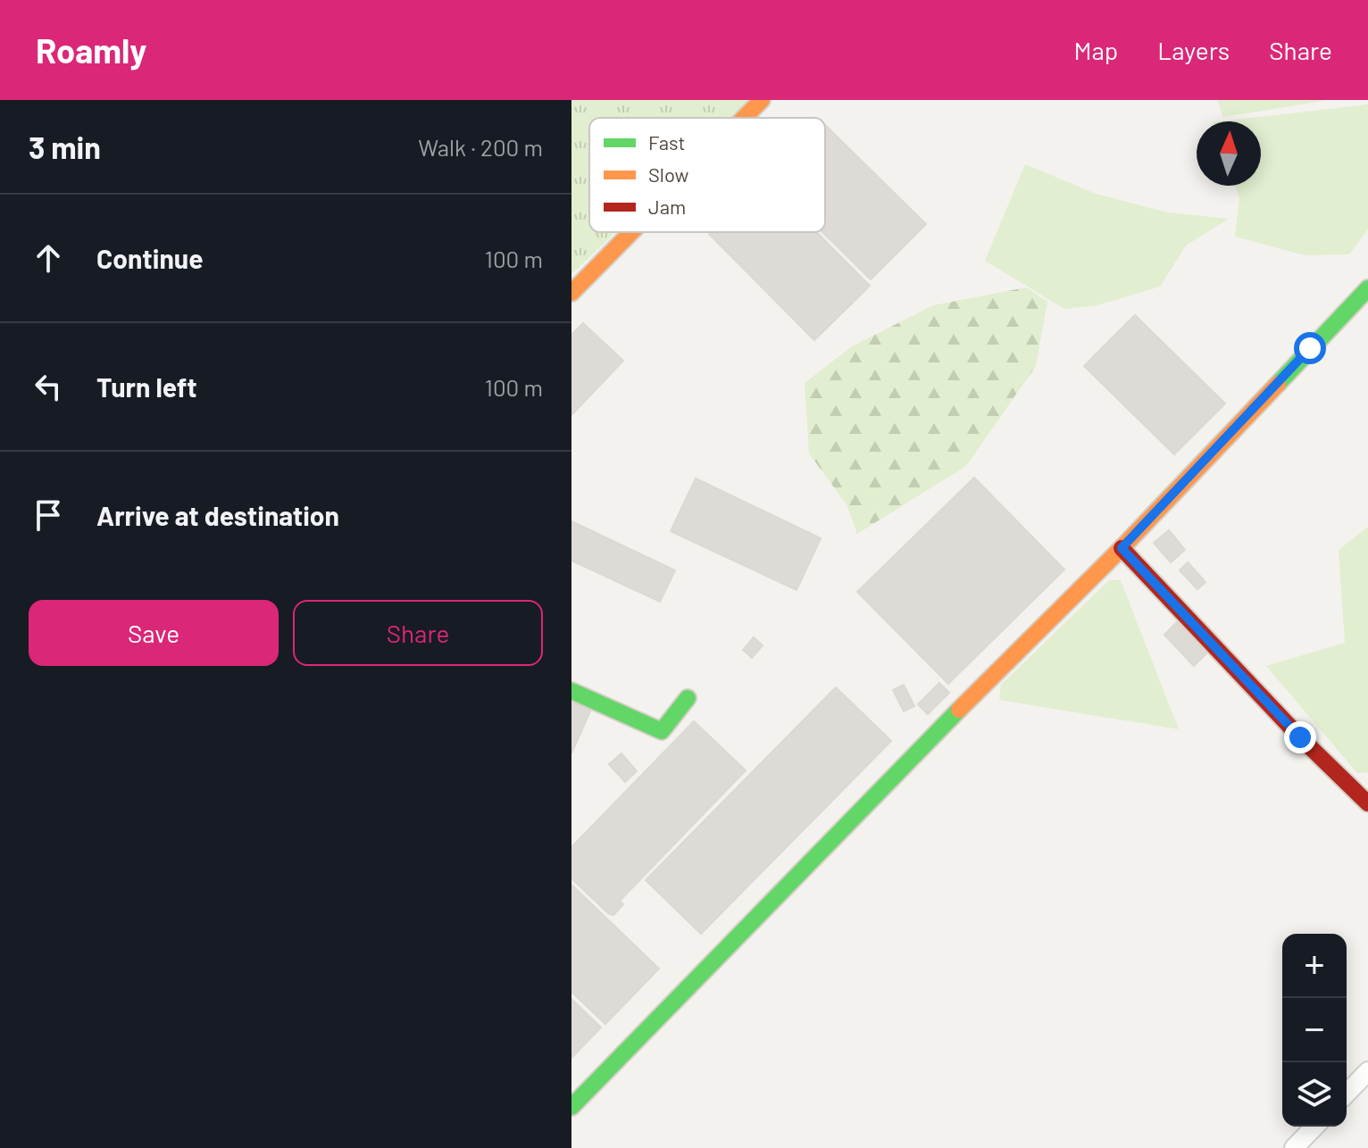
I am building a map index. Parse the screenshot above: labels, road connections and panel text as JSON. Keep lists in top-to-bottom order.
{
  "legend": ["Fast", "Slow", "Jam"],
  "north": "top",
  "page": {
    "header": "Roamly",
    "nav": ["Map", "Layers", "Share"],
    "heading": ["3 min", "Walk · 200 m"],
    "list": [
      ["Continue", "100 m"],
      ["Turn left", "100 m"],
      "Arrive at destination"
    ],
    "buttons": ["Save", "Share"],
    "map_buttons": ["+", "−"]
  }
}
